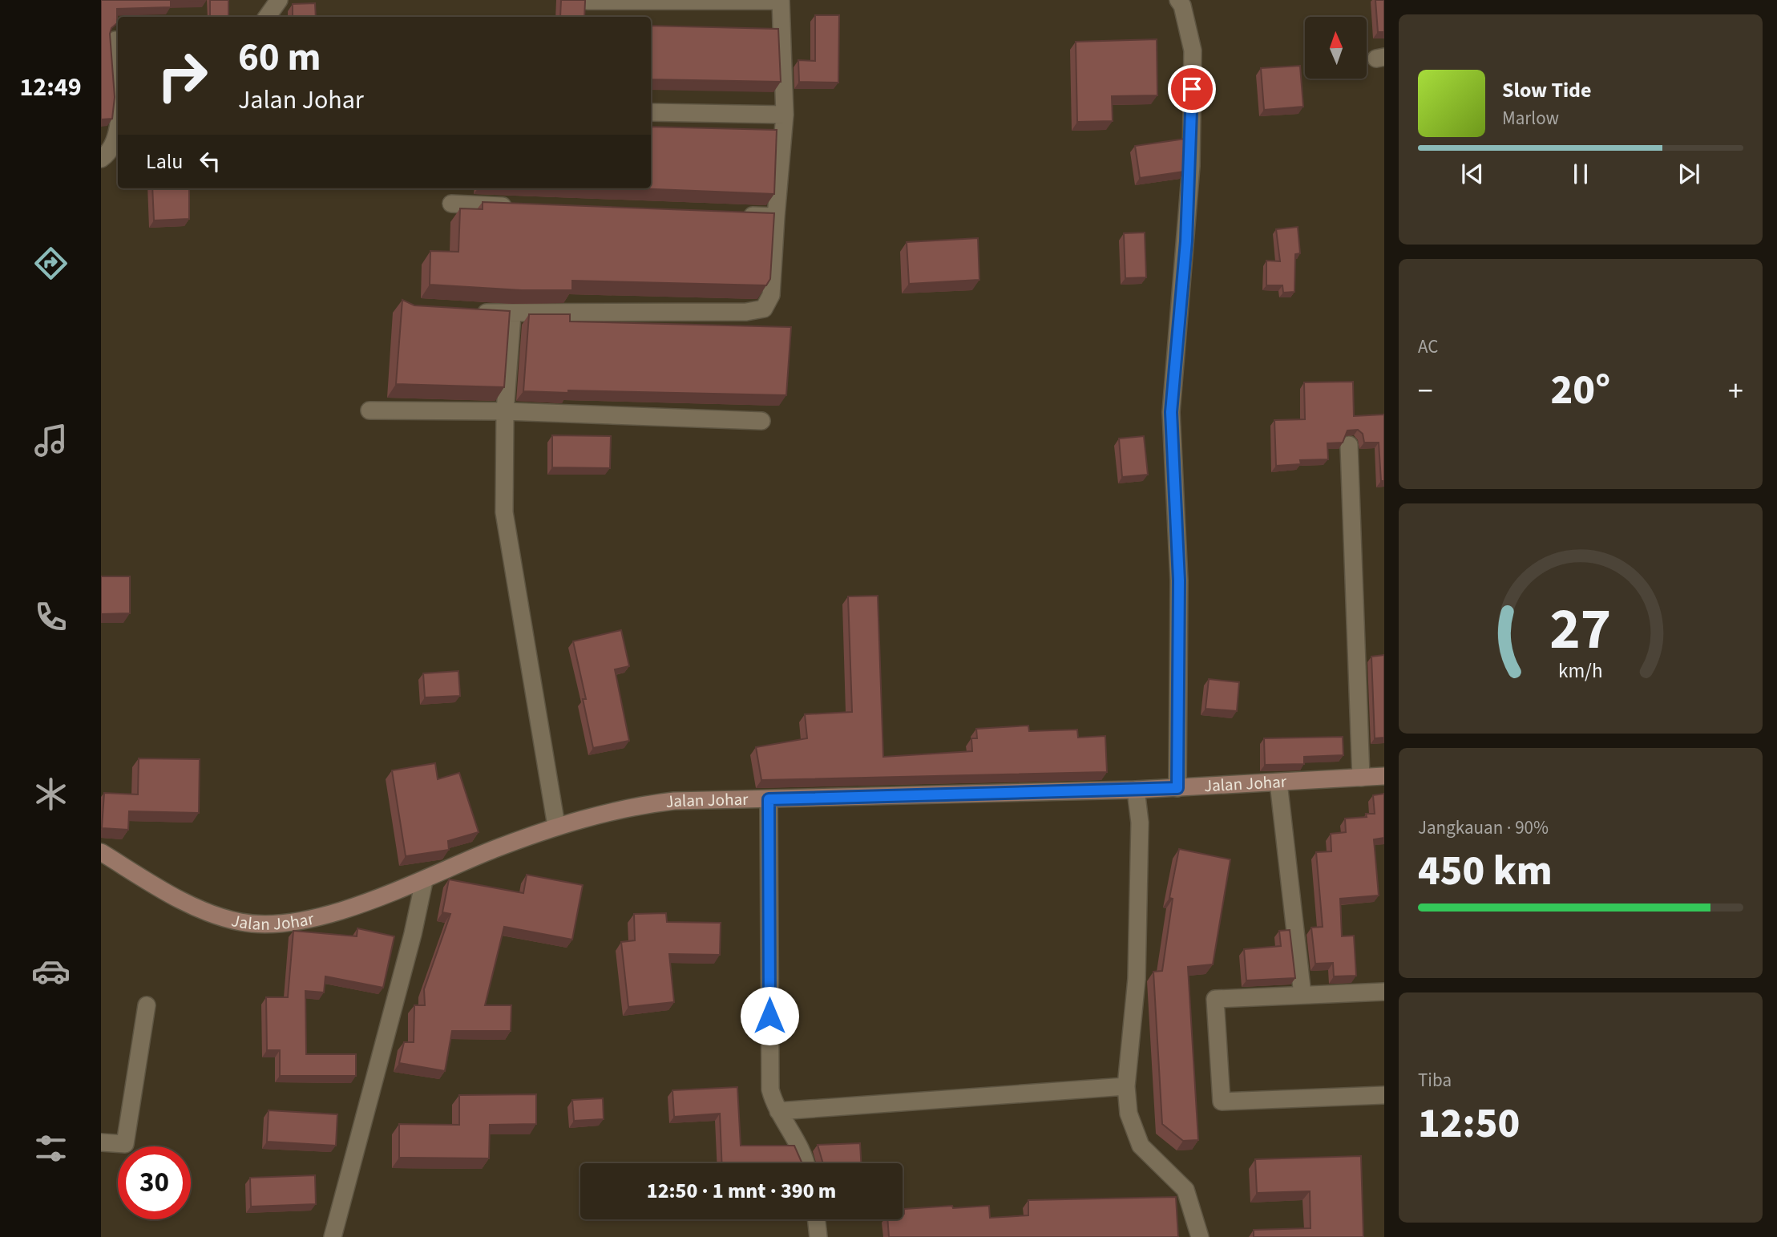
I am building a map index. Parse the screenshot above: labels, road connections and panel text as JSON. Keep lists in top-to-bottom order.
{
  "streets": {
    "street": ["Jalan Johar"]
  },
  "north": "top",
  "page": {
    "tabs": "12:49",
    "turn": ["60 m", "Jalan Johar"],
    "song": ["Slow Tide", "Marlow"],
    "then": "Lalu",
    "tile": [
      "AC",
      ["Jangkauan · 90%", "450 km"],
      ["Tiba", "12:50"]
    ],
    "heat": ["−", "20°", "+"],
    "limit": "30",
    "trip": "12:50 · 1 mnt · 390 m",
    "gauge": ["27", "km/h"]
  }
}
